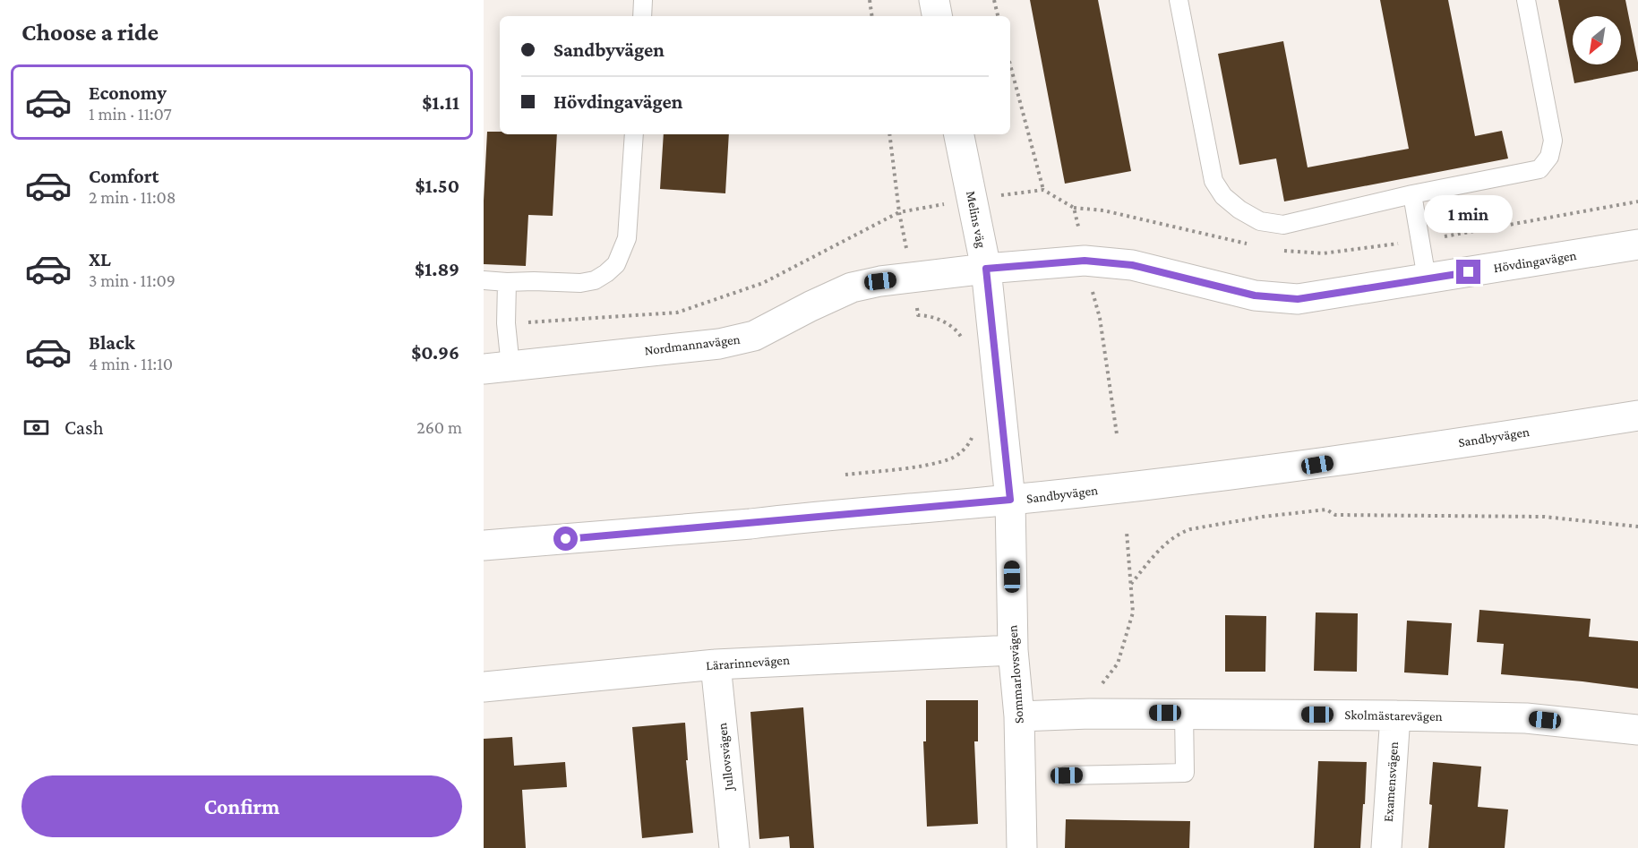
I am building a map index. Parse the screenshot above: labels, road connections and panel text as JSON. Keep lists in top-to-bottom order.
{
  "streets": {
    "street": [
      "Melins väg",
      "Hövdingavägen",
      "Nordmannavägen",
      "Sandbyvägen",
      "Lärarinnevägen",
      "Sommarlovsvägen",
      "Skolmästarevägen",
      "Jullovsvägen",
      "Examensvägen"
    ]
  },
  "crossings": [
    ["Melins väg", "Hövdingavägen"],
    ["Melins väg", "Nordmannavägen"],
    ["Melins väg", "Sandbyvägen"],
    ["Melins väg", "Sommarlovsvägen"],
    ["Hövdingavägen", "Nordmannavägen"],
    ["Sandbyvägen", "Sommarlovsvägen"],
    ["Lärarinnevägen", "Sommarlovsvägen"],
    ["Lärarinnevägen", "Jullovsvägen"],
    ["Sommarlovsvägen", "Skolmästarevägen"],
    ["Skolmästarevägen", "Examensvägen"]
  ],
  "north": "bottom left",
  "page": {
    "heading": "Choose a ride",
    "banner": ["Sandbyvägen", "Hövdingavägen"],
    "list": [
      {
        "name": "Economy",
        "note": "1 min · 11:07",
        "value": "$1.11"
      },
      {
        "name": "Comfort",
        "note": "2 min · 11:08",
        "value": "$1.50"
      },
      {
        "name": "XL",
        "note": "3 min · 11:09",
        "value": "$1.89"
      },
      {
        "name": "Black",
        "note": "4 min · 11:10",
        "value": "$0.96"
      }
    ],
    "bubble": "1 min",
    "pay": ["Cash", "260 m"],
    "buttons": "Confirm"
  }
}
